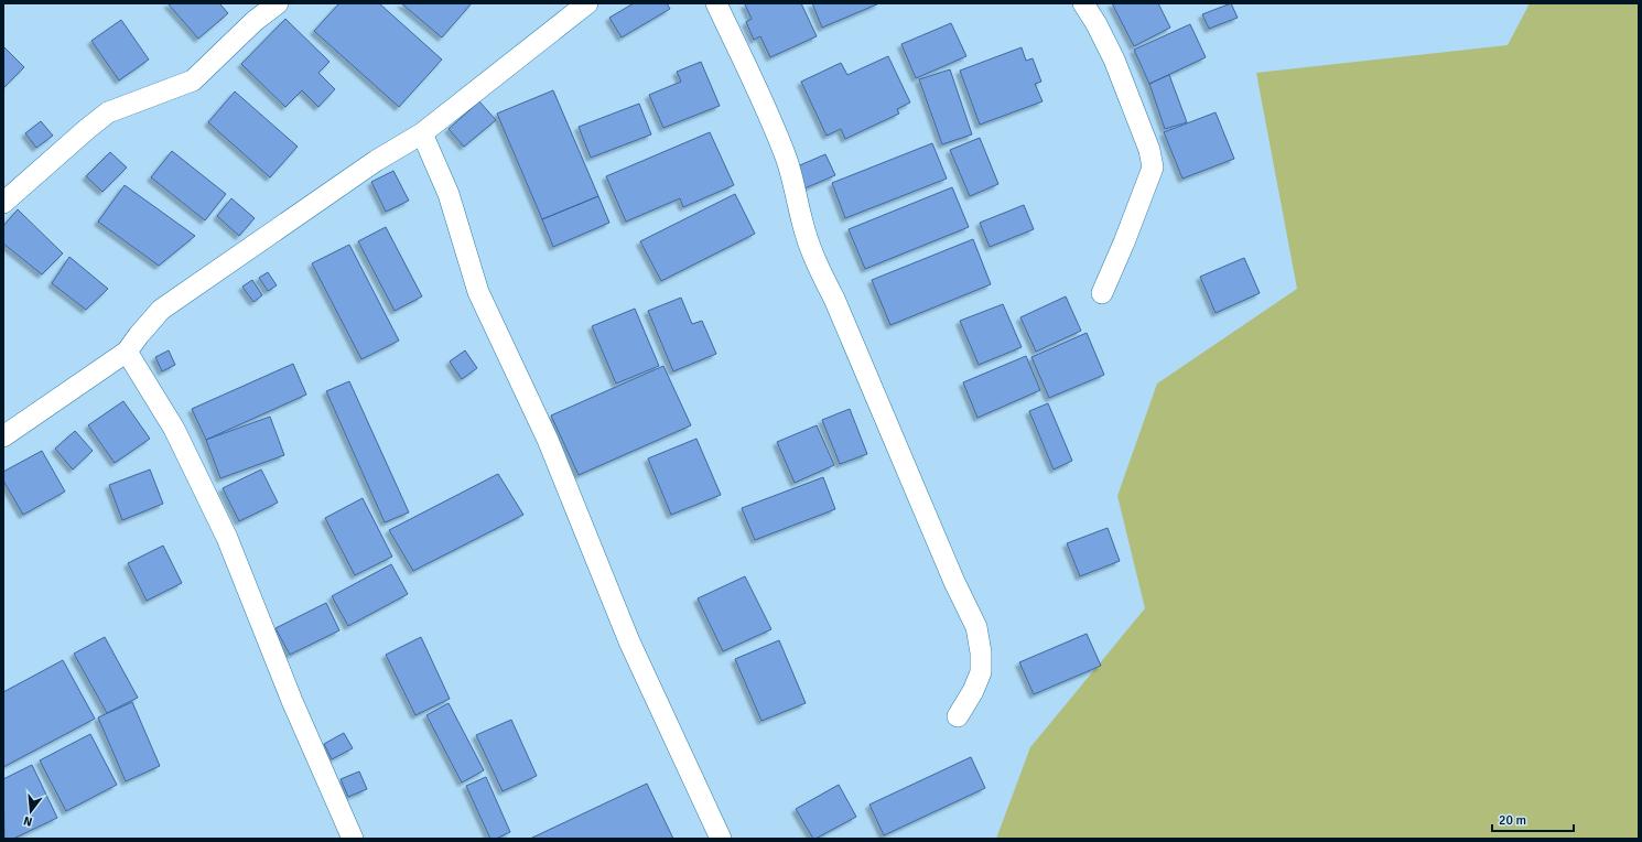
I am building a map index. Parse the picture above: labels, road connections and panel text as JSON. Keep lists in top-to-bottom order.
{
  "scale_bar": "20 m",
  "north": "bottom"
}
